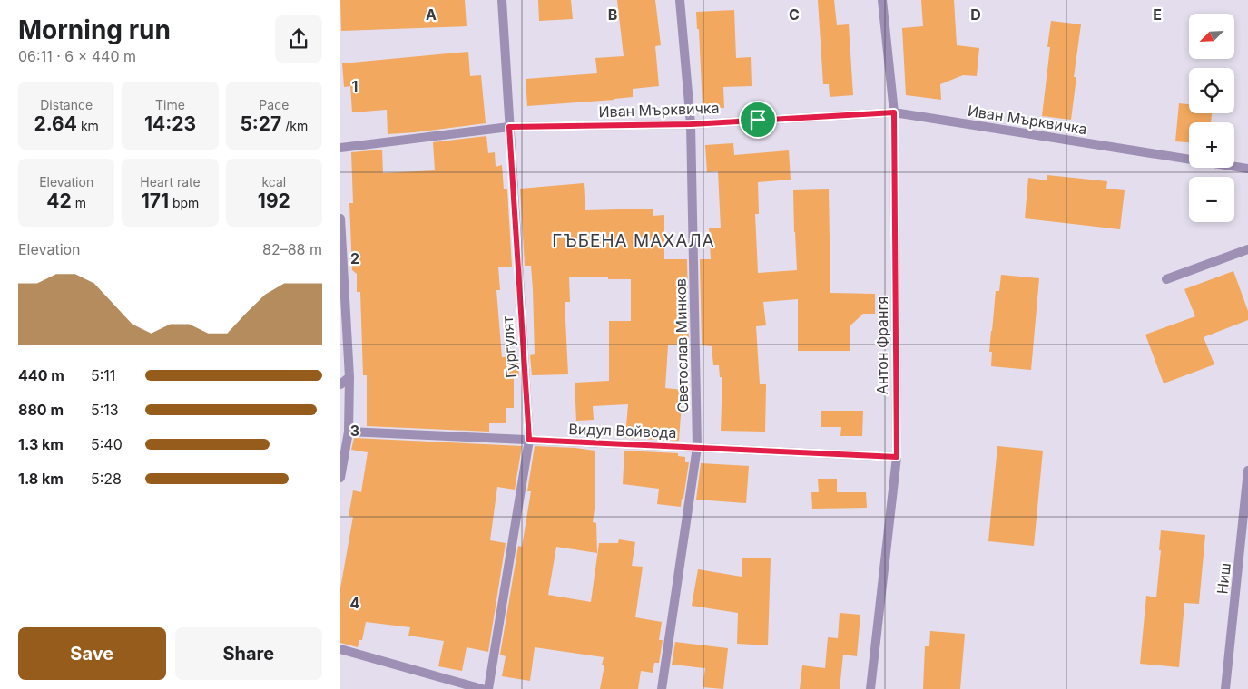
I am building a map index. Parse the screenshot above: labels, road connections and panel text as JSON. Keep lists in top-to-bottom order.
{
  "streets": {
    "street": [
      "Иван Мърквичка",
      "Светослав Минков",
      "Антон Франгя",
      "Гургулят",
      "Видул Войвода",
      "Ниш"
    ]
  },
  "crossings": [
    ["Иван Мърквичка", "Светослав Минков"],
    ["Иван Мърквичка", "Антон Франгя"],
    ["Иван Мърквичка", "Гургулят"],
    ["Светослав Минков", "Видул Войвода"],
    ["Антон Франгя", "Видул Войвода"],
    ["Гургулят", "Видул Войвода"]
  ],
  "districts": ["ГЪБЕНА МАХАЛА"],
  "north": "bottom left",
  "page": {
    "heading": ["Morning run", "06:11 · 6 × 440 m"],
    "map_buttons": ["+", "−"],
    "stats": [
      ["Distance", "2.64 km"],
      ["Time", "14:23"],
      ["Pace", "5:27 /km"],
      ["Elevation", "42 m"],
      ["Heart rate", "171 bpm"],
      ["kcal", "192"]
    ],
    "chart": ["Elevation", "82–88 m"],
    "list": [
      {
        "name": "440 m",
        "note": "5:11"
      },
      {
        "name": "880 m",
        "note": "5:13"
      },
      {
        "name": "1.3 km",
        "note": "5:40"
      },
      {
        "name": "1.8 km",
        "note": "5:28"
      }
    ],
    "buttons": ["Save", "Share"]
  },
  "grid": {
    "columns": [
      "A",
      "B",
      "C",
      "D",
      "E"
    ],
    "rows": [
      "1",
      "2",
      "3",
      "4"
    ]
  }
}
